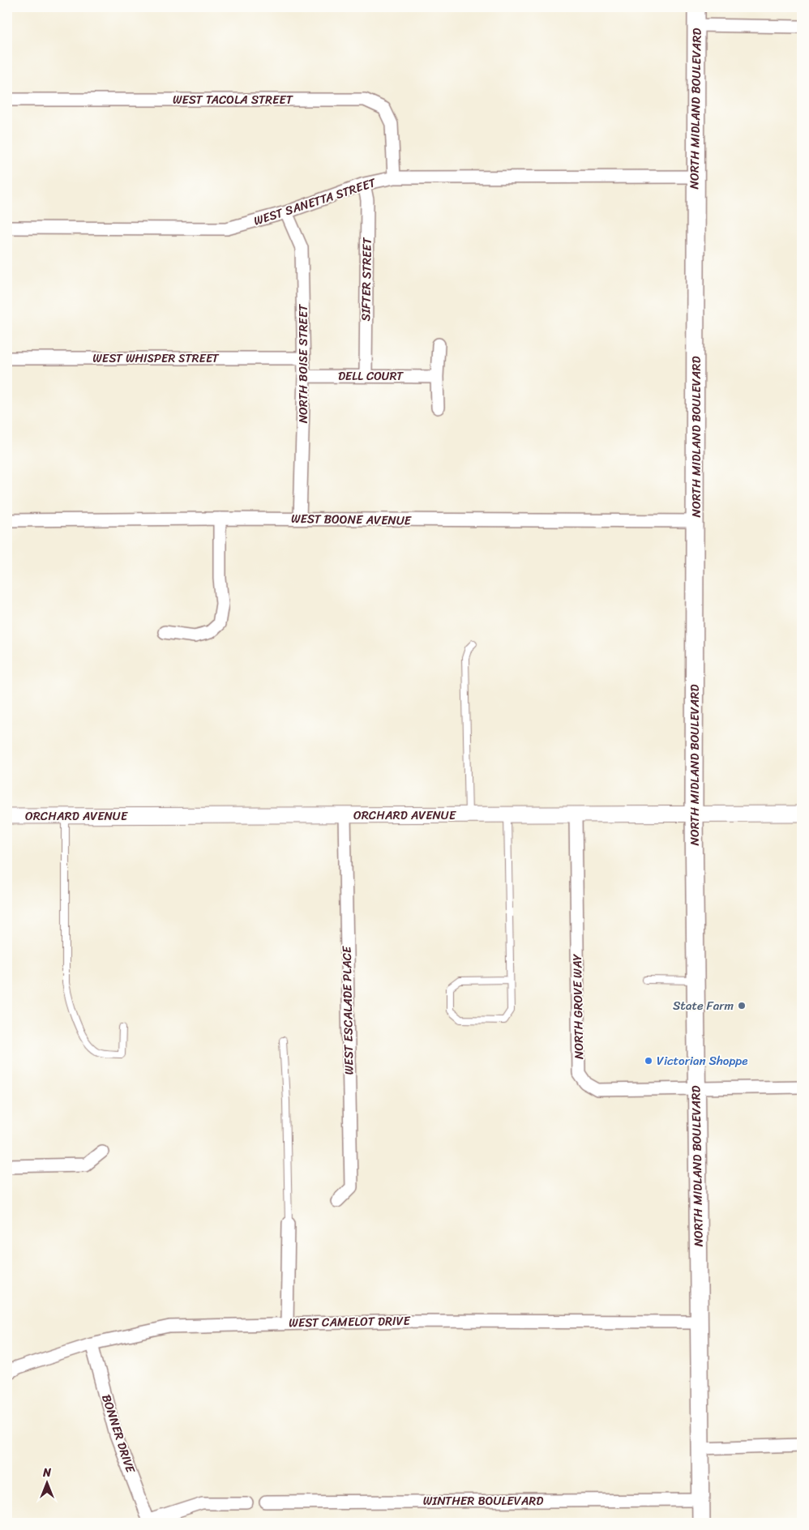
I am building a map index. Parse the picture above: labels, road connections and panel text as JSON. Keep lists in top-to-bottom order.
{
  "streets": {
    "main road": ["NORTH MIDLAND BOULEVARD"],
    "street": [
      "WEST TACOLA STREET",
      "WEST SANETTA STREET",
      "SIFTER STREET",
      "WEST WHISPER STREET",
      "NORTH BOISE STREET",
      "DELL COURT",
      "WEST BOONE AVENUE",
      "ORCHARD AVENUE",
      "NORTH GROVE WAY",
      "WEST ESCALADE PLACE",
      "WEST CAMELOT DRIVE",
      "BONNER DRIVE",
      "WINTHER BOULEVARD"
    ]
  },
  "crossings": [
    ["WEST TACOLA STREET", "WEST SANETTA STREET"],
    ["NORTH MIDLAND BOULEVARD", "WEST SANETTA STREET"],
    ["NORTH MIDLAND BOULEVARD", "WEST BOONE AVENUE"],
    ["NORTH MIDLAND BOULEVARD", "ORCHARD AVENUE"],
    ["NORTH MIDLAND BOULEVARD", "NORTH GROVE WAY"],
    ["NORTH MIDLAND BOULEVARD", "WEST CAMELOT DRIVE"],
    ["NORTH MIDLAND BOULEVARD", "WINTHER BOULEVARD"],
    ["WEST SANETTA STREET", "SIFTER STREET"],
    ["WEST SANETTA STREET", "NORTH BOISE STREET"],
    ["SIFTER STREET", "DELL COURT"],
    ["WEST WHISPER STREET", "NORTH BOISE STREET"],
    ["NORTH BOISE STREET", "DELL COURT"],
    ["NORTH BOISE STREET", "WEST BOONE AVENUE"],
    ["ORCHARD AVENUE", "NORTH GROVE WAY"],
    ["ORCHARD AVENUE", "WEST ESCALADE PLACE"],
    ["WEST CAMELOT DRIVE", "BONNER DRIVE"]
  ],
  "places": ["State Farm", "Victorian Shoppe"],
  "north": "top"
}
